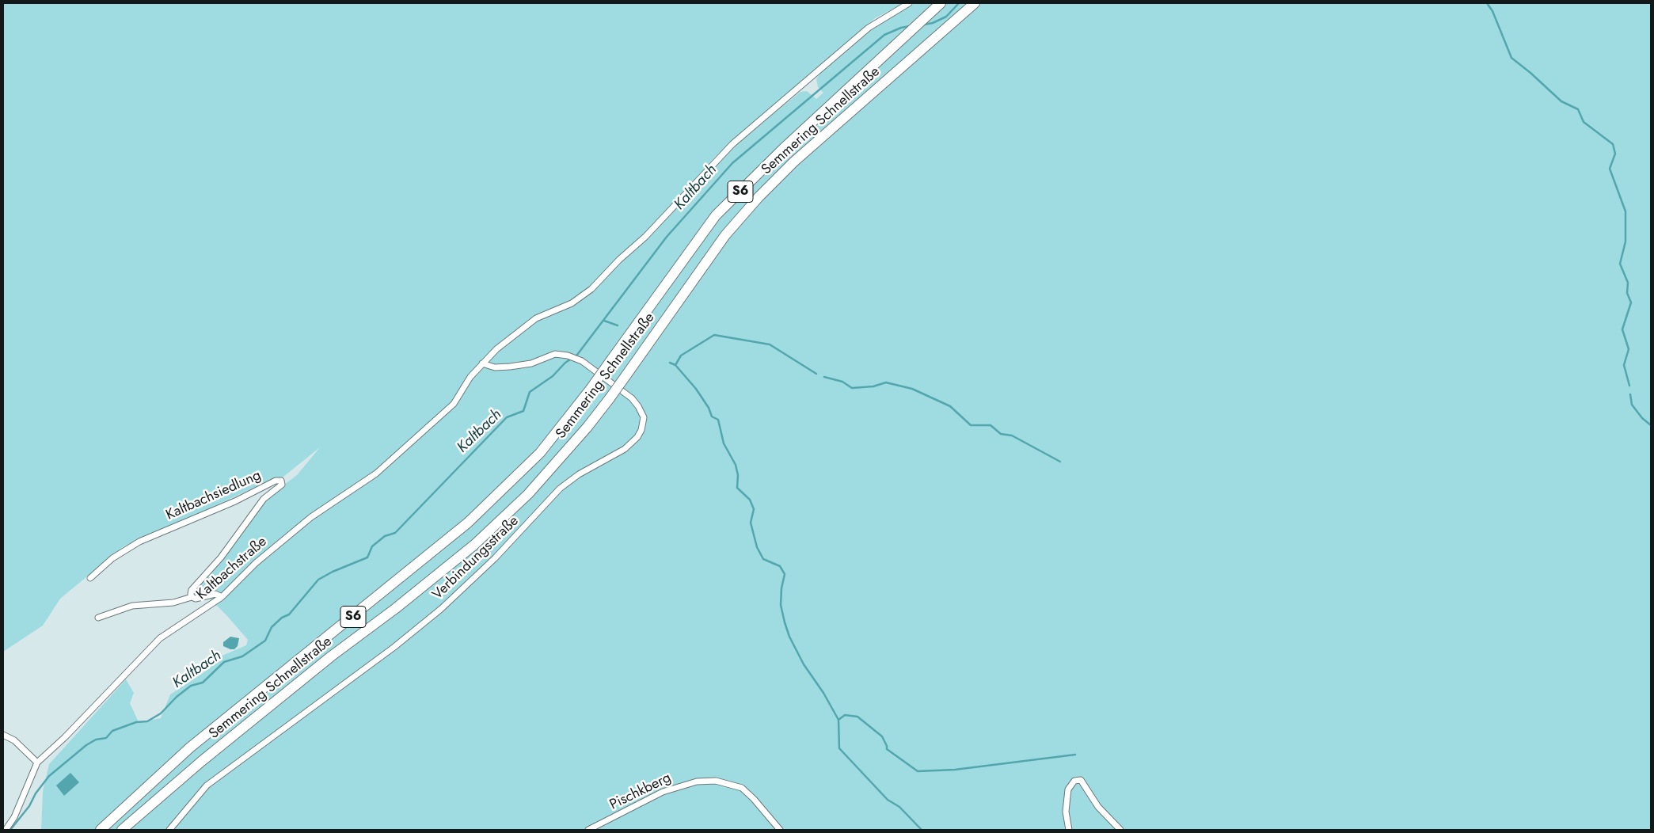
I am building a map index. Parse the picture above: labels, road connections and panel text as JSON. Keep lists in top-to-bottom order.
{
  "streets": {
    "highway": ["Semmering Schnellstraße", "S6"],
    "street": [
      "Kaltbachsiedlung",
      "Verbindungsstraße",
      "Kaltbachstraße",
      "Pischkberg"
    ]
  },
  "crossings": [
    ["Verbindungsstraße", "Kaltbachstraße"]
  ],
  "water": ["Kaltbach"]
}
